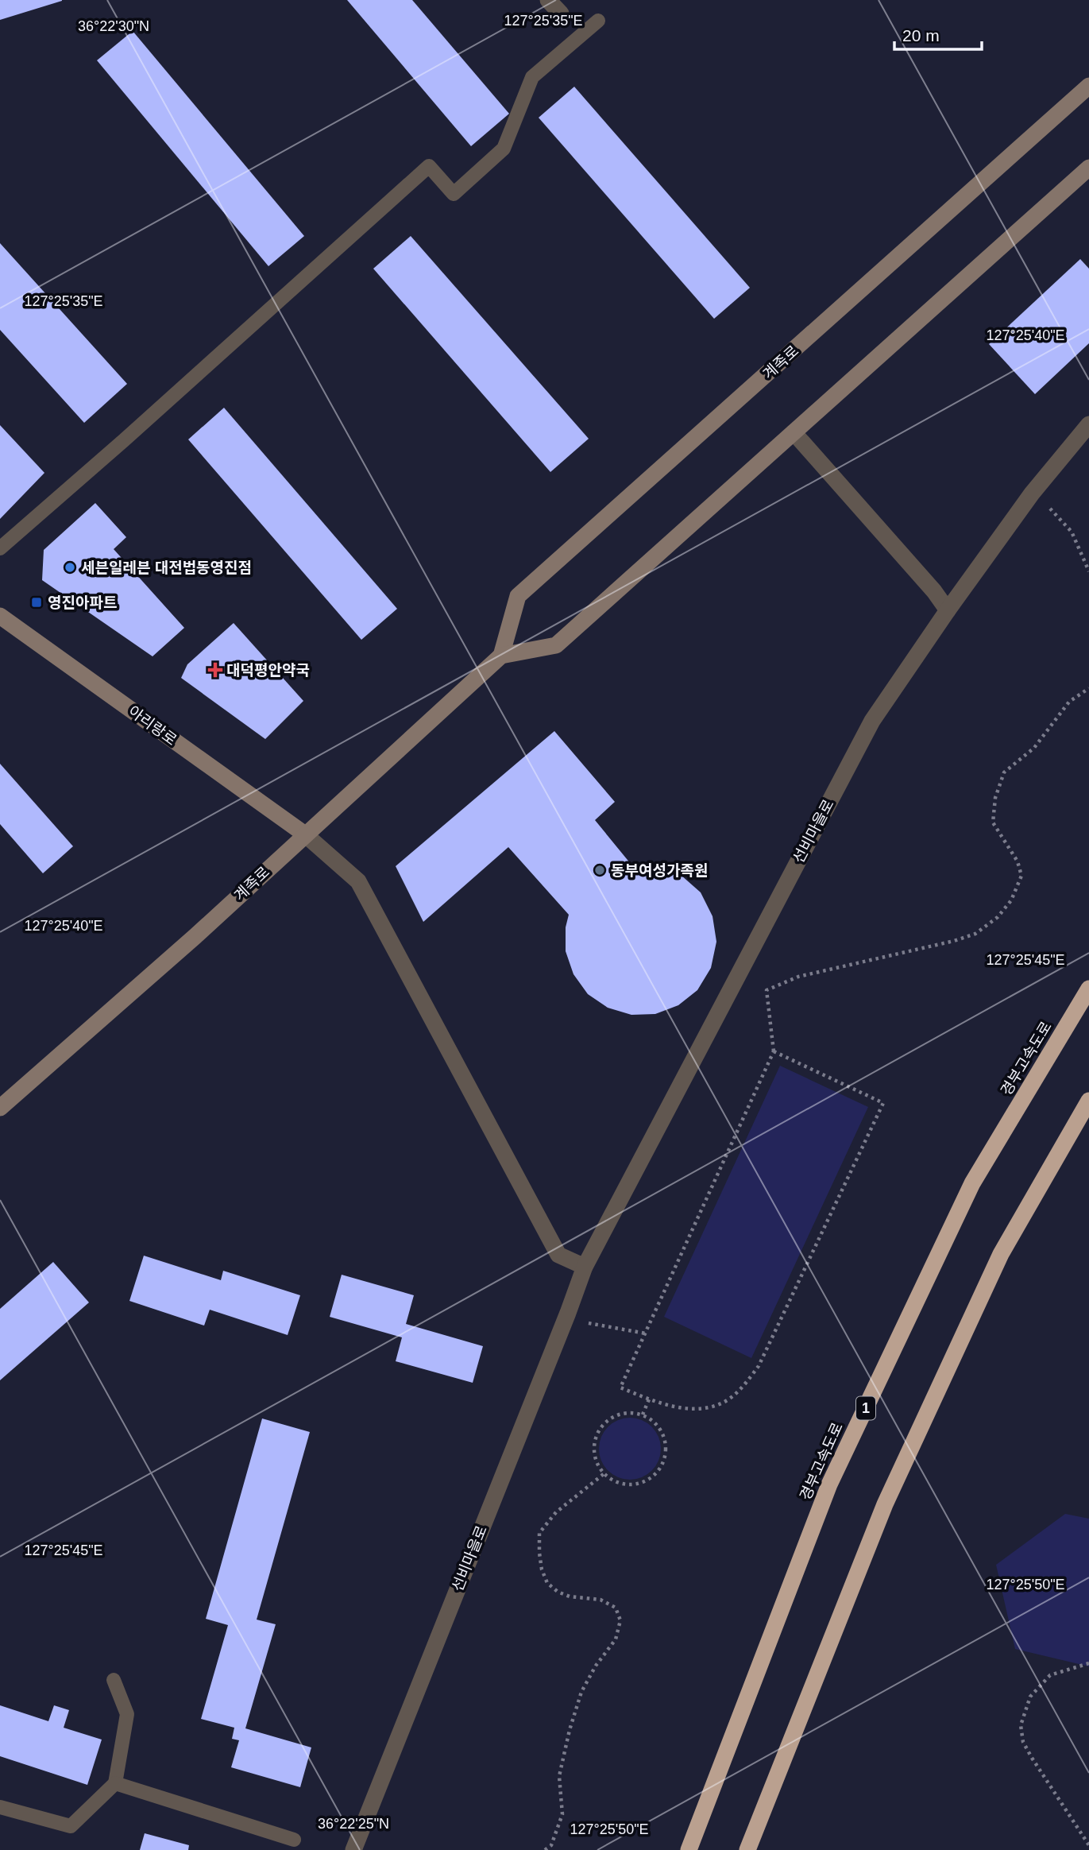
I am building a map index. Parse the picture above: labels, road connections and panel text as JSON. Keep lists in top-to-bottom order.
{
  "streets": {
    "highway": ["경부고속도로", "1"],
    "main road": ["계족로", "아리랑로"],
    "street": ["선비마을로"]
  },
  "crossings": [
    ["계족로", "아리랑로"]
  ],
  "places": {
    "other": ["세븐일레븐 대전법동영진점", "동부여성가족원"],
    "transit": ["영진아파트"],
    "health": ["대덕평안약국"]
  },
  "scale_bar": "20 m",
  "coordinates": [
    "127°25'35\"E",
    "36°22'30\"N",
    "127°25'40\"E",
    "127°25'45\"E",
    "127°25'50\"E",
    "36°22'25\"N"
  ]
}
